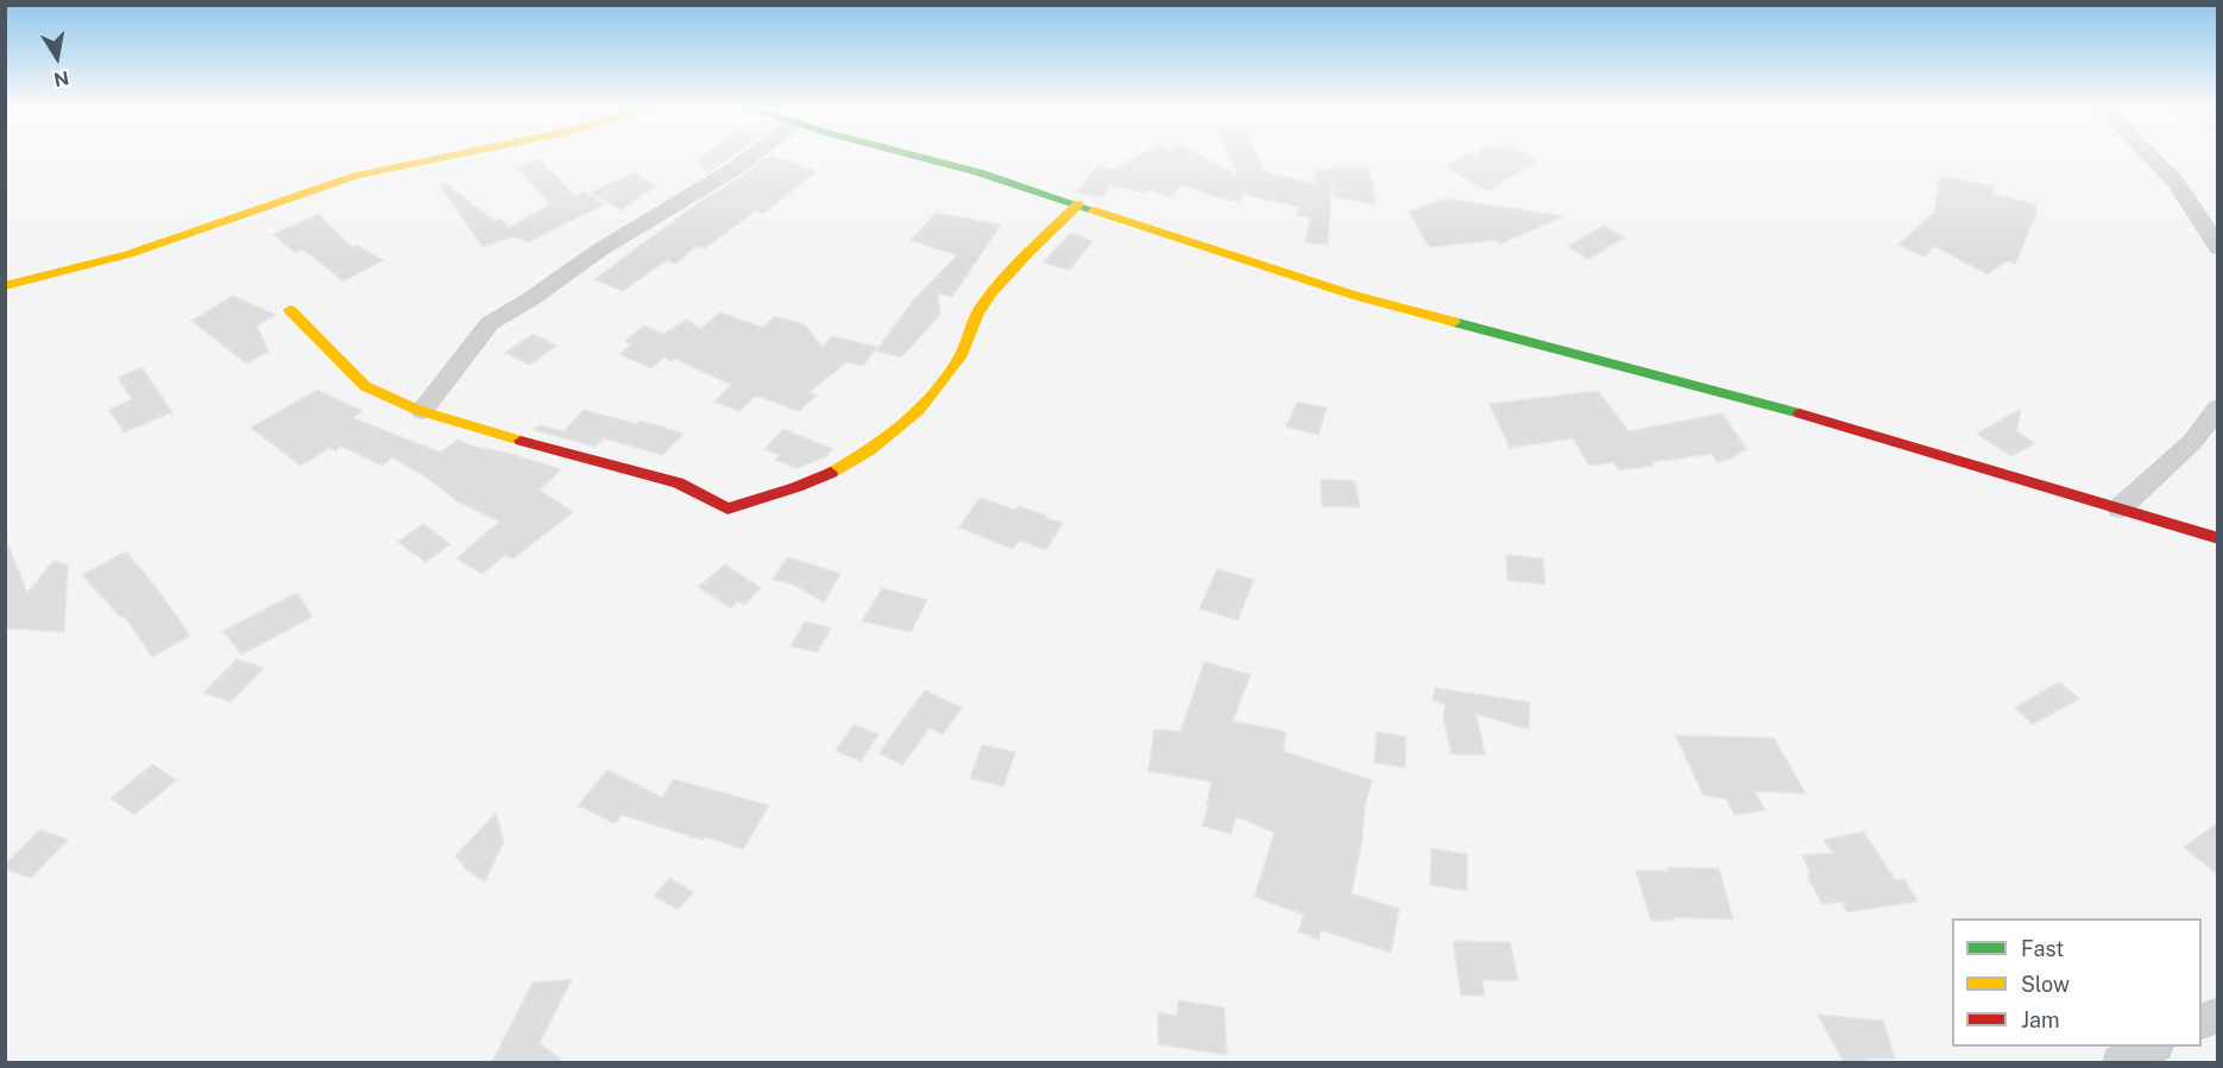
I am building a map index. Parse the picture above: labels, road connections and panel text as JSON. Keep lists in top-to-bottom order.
{
  "legend": ["Fast", "Slow", "Jam"],
  "north": "bottom"
}
